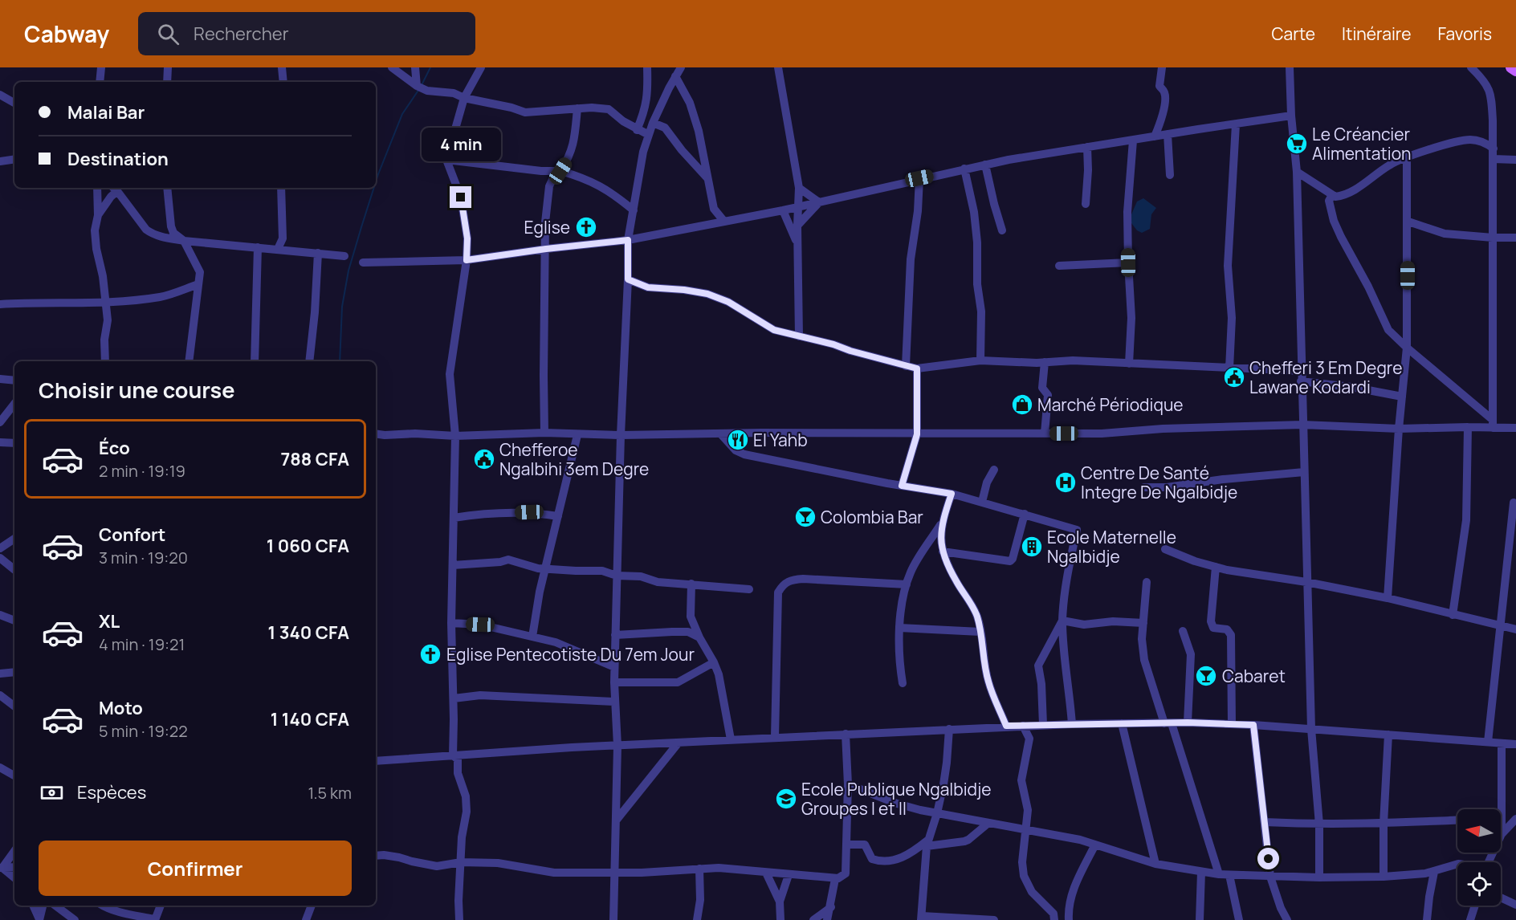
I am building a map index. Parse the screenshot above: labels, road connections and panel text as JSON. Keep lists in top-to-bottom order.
{
  "places": {
    "supermarket": ["Le Créancier Alimentation"],
    "church": ["Eglise", "Eglise Pentecotiste Du 7em Jour"],
    "public building": ["Chefferi 3 Em Degre Lawane Kodardi", "Chefferoe Ngalbihi 3em Degre"],
    "shop": ["Marché Périodique"],
    "restaurant": ["El Yahb"],
    "hospital": ["Centre De Santé Integre De Ngalbidje"],
    "bar": ["Colombia Bar", "Cabaret"],
    "building": ["Ecole Maternelle Ngalbidje"],
    "school or university": ["Ecole Publique Ngalbidje Groupes I et II"]
  },
  "north": "left",
  "page": {
    "header": "Cabway",
    "search": "Rechercher",
    "nav": ["Carte", "Itinéraire", "Favoris"],
    "banner": ["Malai Bar", "Destination"],
    "bubble": "4 min",
    "heading": "Choisir une course",
    "list": [
      {
        "name": "Éco",
        "note": "2 min · 19:19",
        "value": "788 CFA"
      },
      {
        "name": "Confort",
        "note": "3 min · 19:20",
        "value": "1 060 CFA"
      },
      {
        "name": "XL",
        "note": "4 min · 19:21",
        "value": "1 340 CFA"
      },
      {
        "name": "Moto",
        "note": "5 min · 19:22",
        "value": "1 140 CFA"
      }
    ],
    "pay": ["Espèces", "1.5 km"],
    "buttons": "Confirmer"
  }
}
